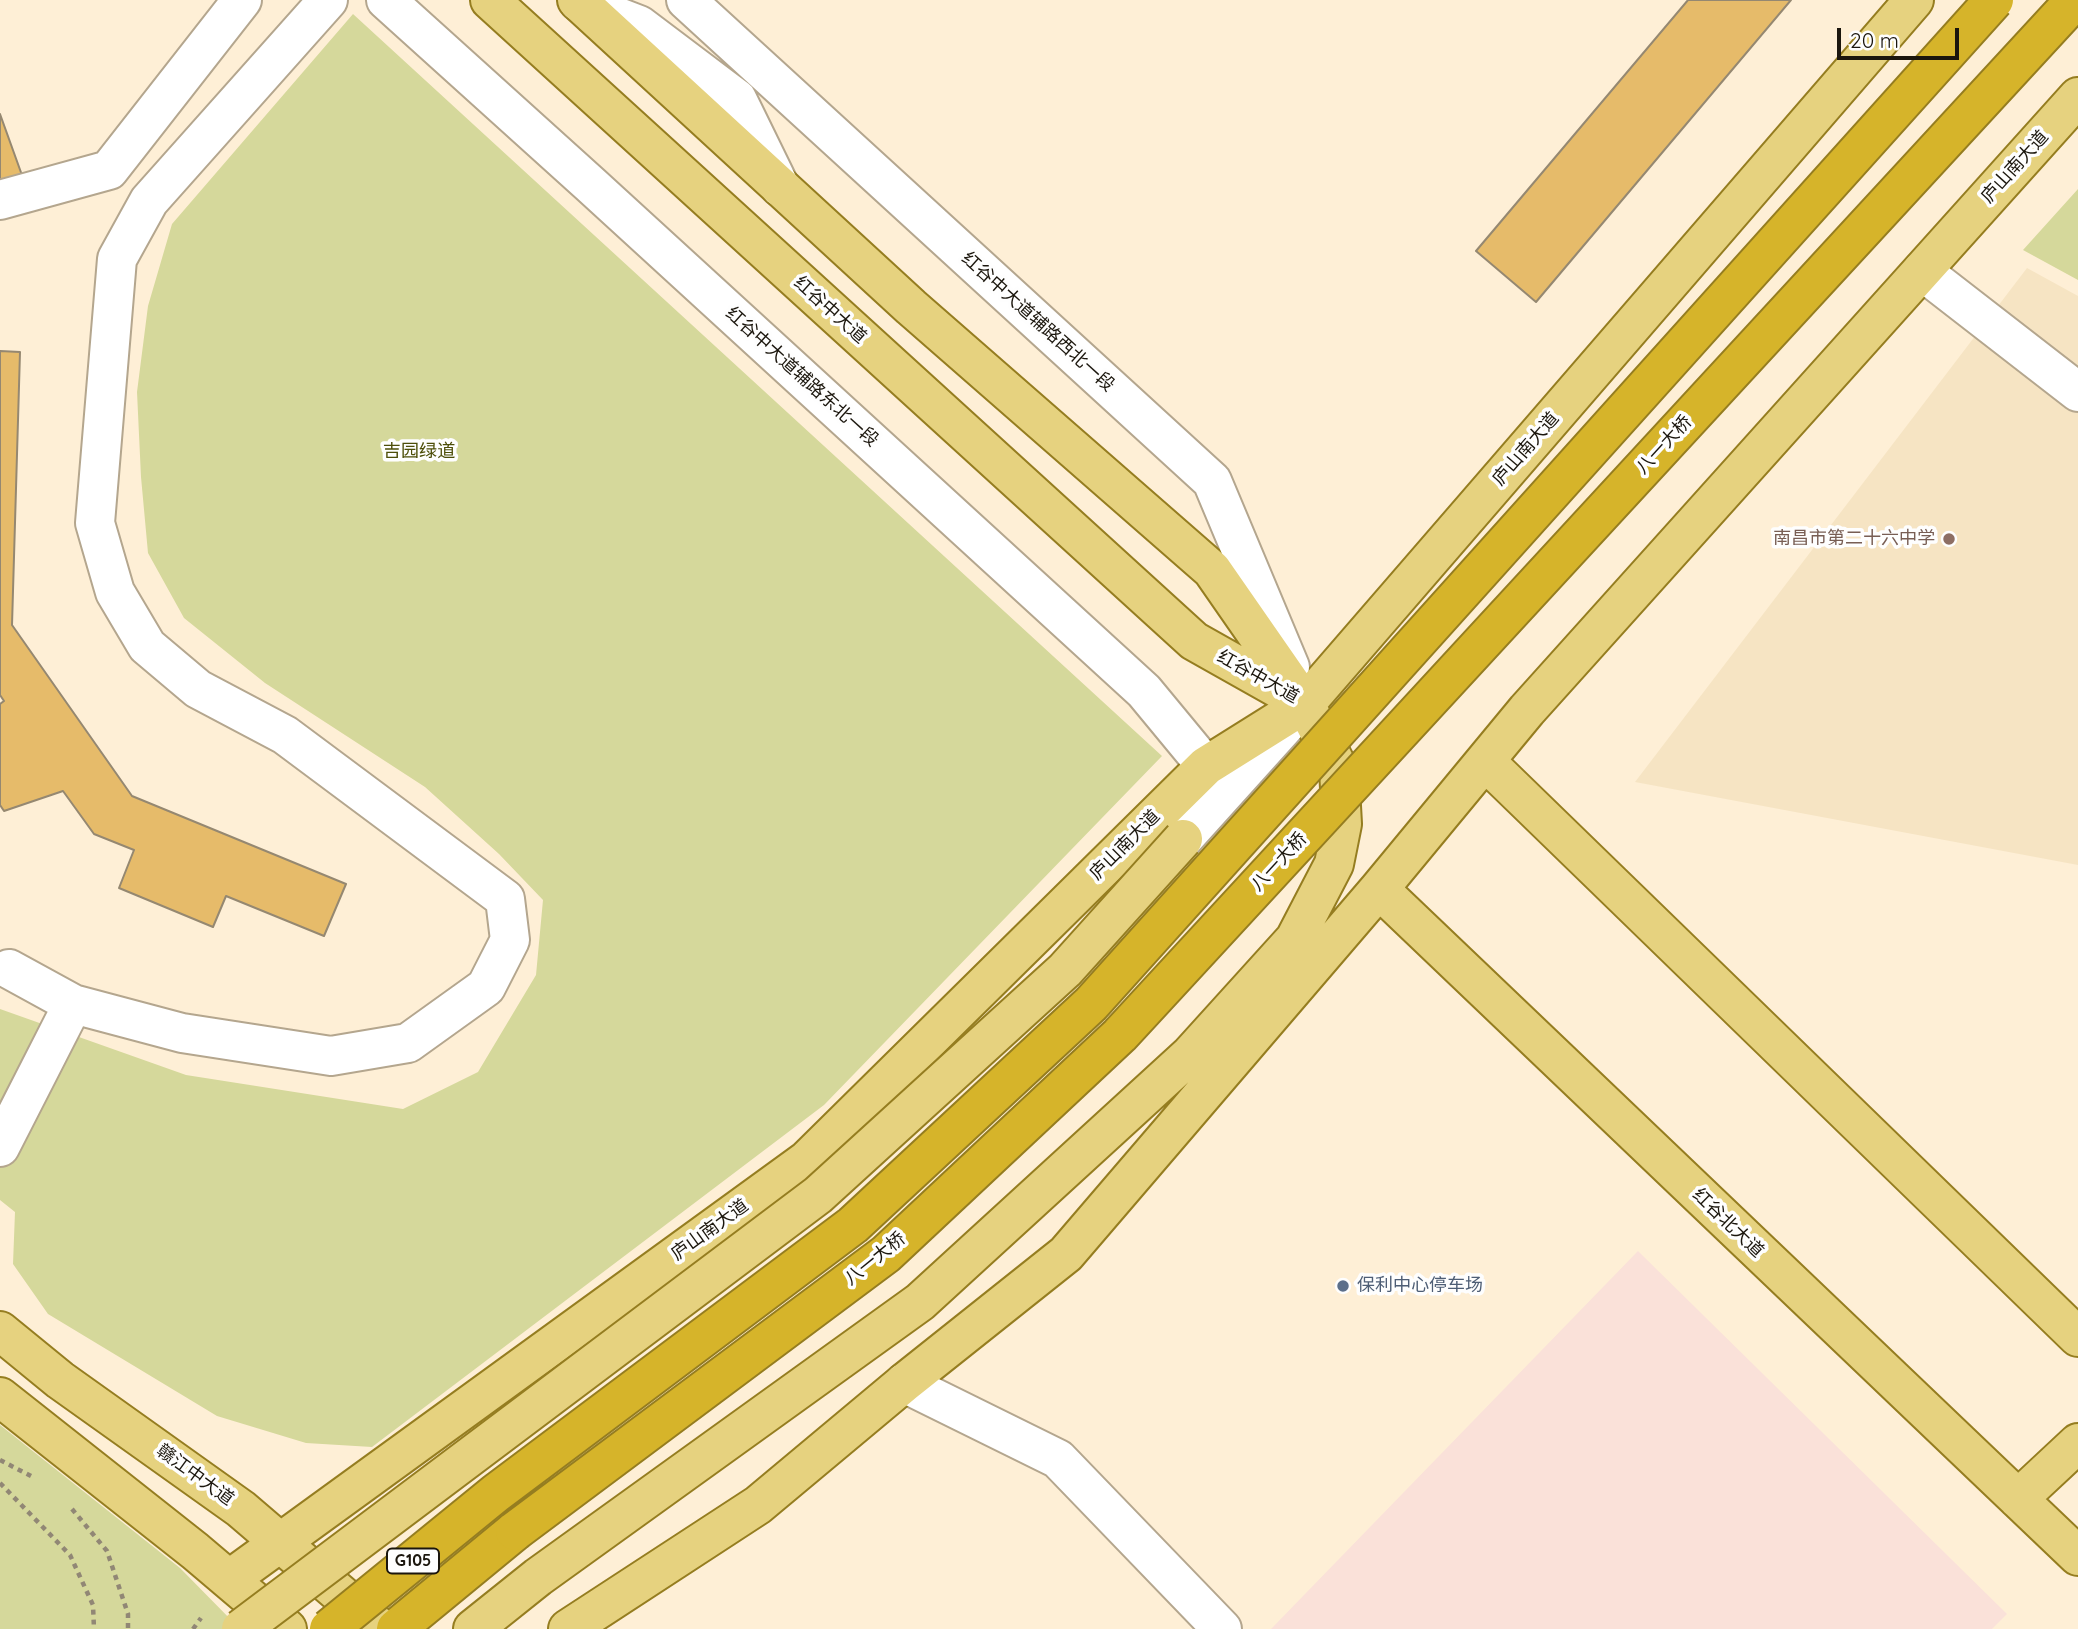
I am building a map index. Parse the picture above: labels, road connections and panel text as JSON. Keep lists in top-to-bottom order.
{
  "streets": {
    "highway": ["八一大桥", "G105"],
    "main road": [
      "庐山南大道",
      "红谷中大道",
      "红谷北大道",
      "赣江中大道"
    ],
    "street": ["红谷中大道辅路西北一段", "红谷中大道辅路东北一段"]
  },
  "crossings": [
    ["庐山南大道", "红谷中大道"],
    ["庐山南大道", "红谷中大道辅路西北一段"],
    ["庐山南大道", "红谷中大道辅路东北一段"],
    ["庐山南大道", "红谷北大道"],
    ["庐山南大道", "赣江中大道"],
    ["红谷中大道", "红谷中大道辅路西北一段"]
  ],
  "parks": ["吉园绿道"],
  "places": ["南昌市第二十六中学", "保利中心停车场"],
  "scale_bar": "20 m"
}
